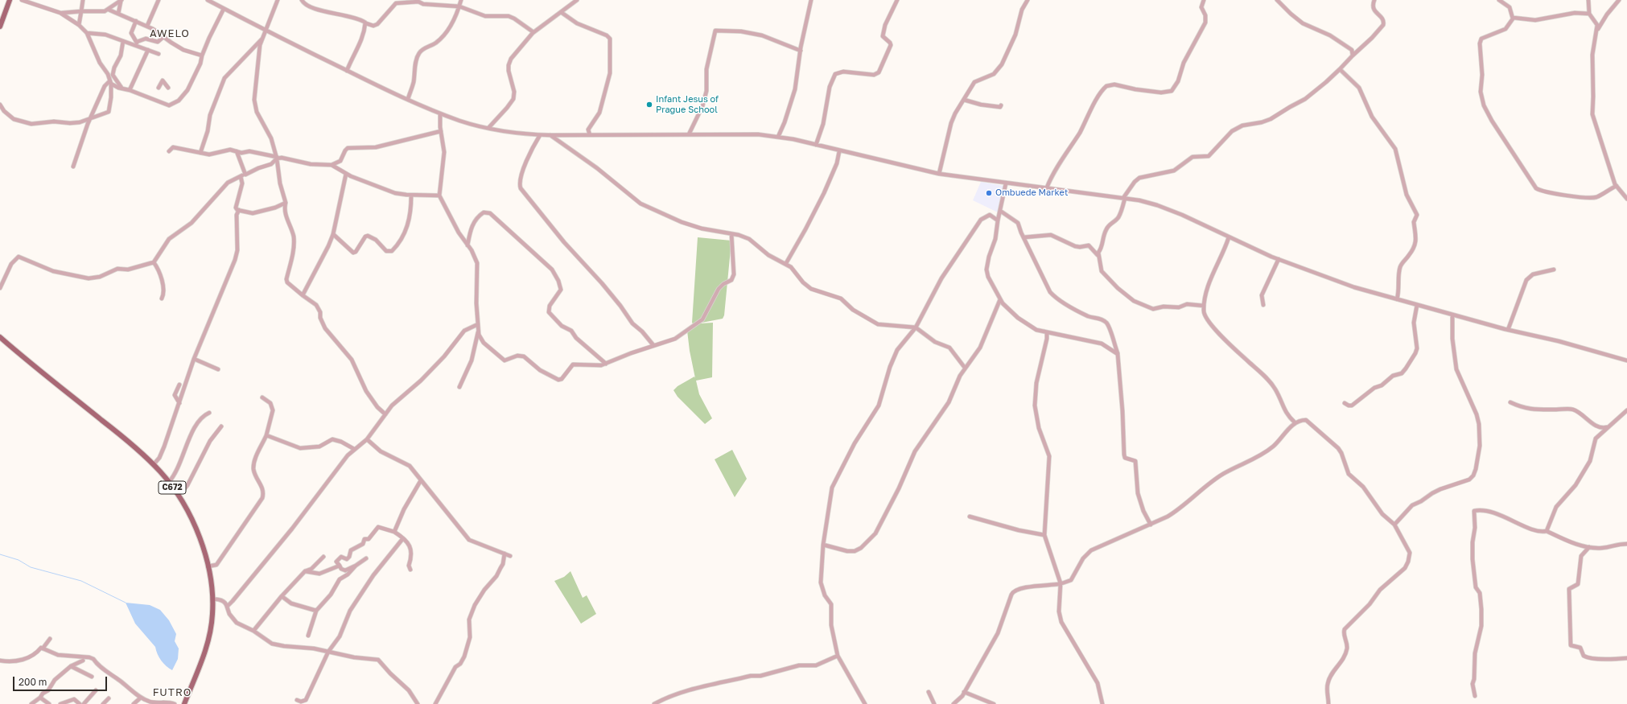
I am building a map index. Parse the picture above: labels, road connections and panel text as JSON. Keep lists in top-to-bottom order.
{
  "streets": {
    "main road": ["C672"]
  },
  "districts": ["AWELO", "FUTRO"],
  "places": ["Infant Jesus of Prague School", "Ombuede Market"],
  "scale_bar": "200 m"
}
